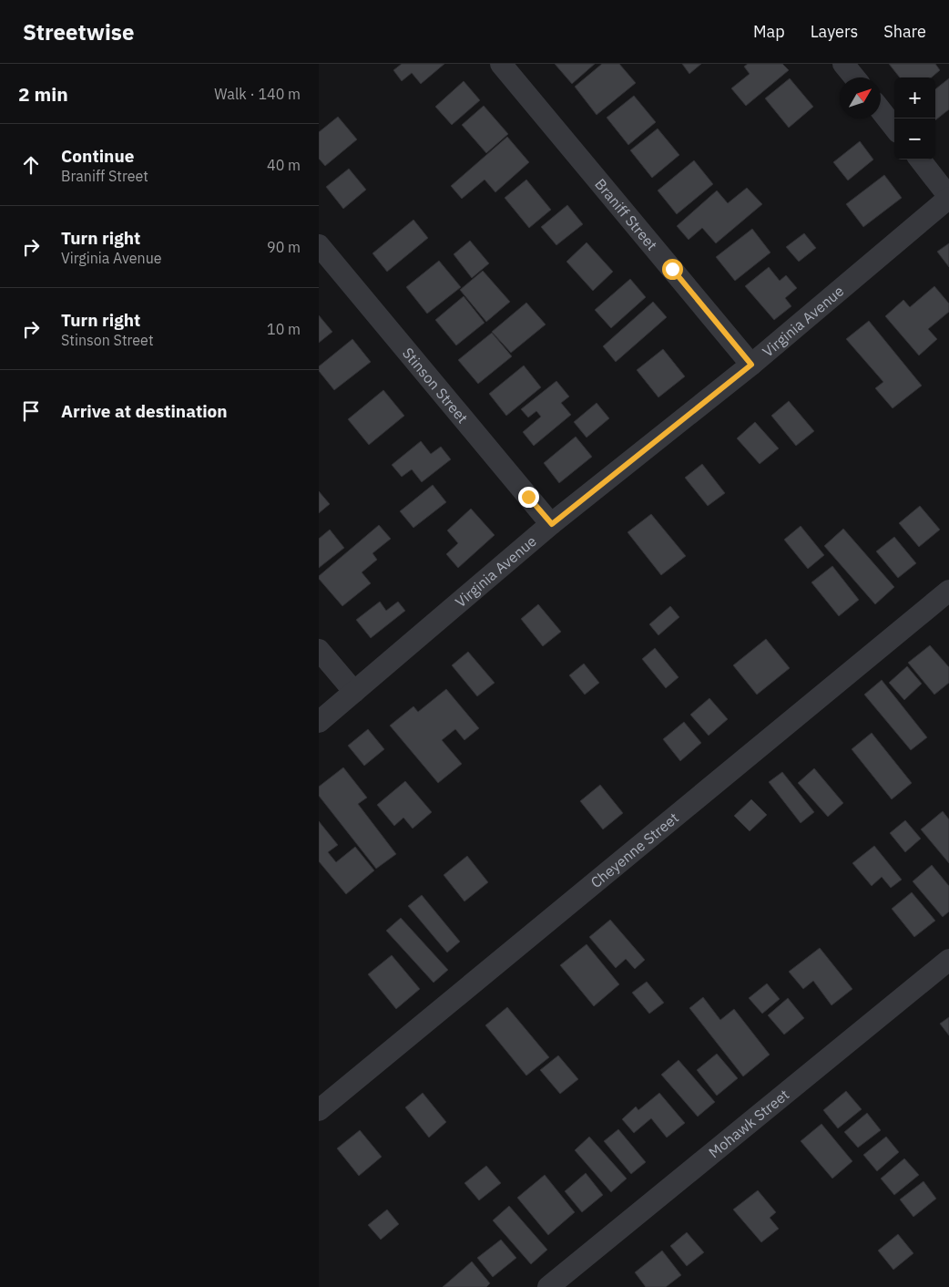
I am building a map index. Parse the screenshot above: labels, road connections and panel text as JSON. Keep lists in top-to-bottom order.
{
  "streets": {
    "street": [
      "Braniff Street",
      "Virginia Avenue",
      "Stinson Street",
      "Cheyenne Street",
      "Mohawk Street"
    ]
  },
  "crossings": [
    ["Braniff Street", "Virginia Avenue"],
    ["Virginia Avenue", "Stinson Street"]
  ],
  "north": "top right",
  "page": {
    "header": "Streetwise",
    "nav": ["Map", "Layers", "Share"],
    "heading": ["2 min", "Walk · 140 m"],
    "map_buttons": ["+", "−"],
    "list": [
      ["Continue", "Braniff Street", "40 m"],
      ["Turn right", "Virginia Avenue", "90 m"],
      ["Turn right", "Stinson Street", "10 m"],
      "Arrive at destination"
    ]
  }
}
